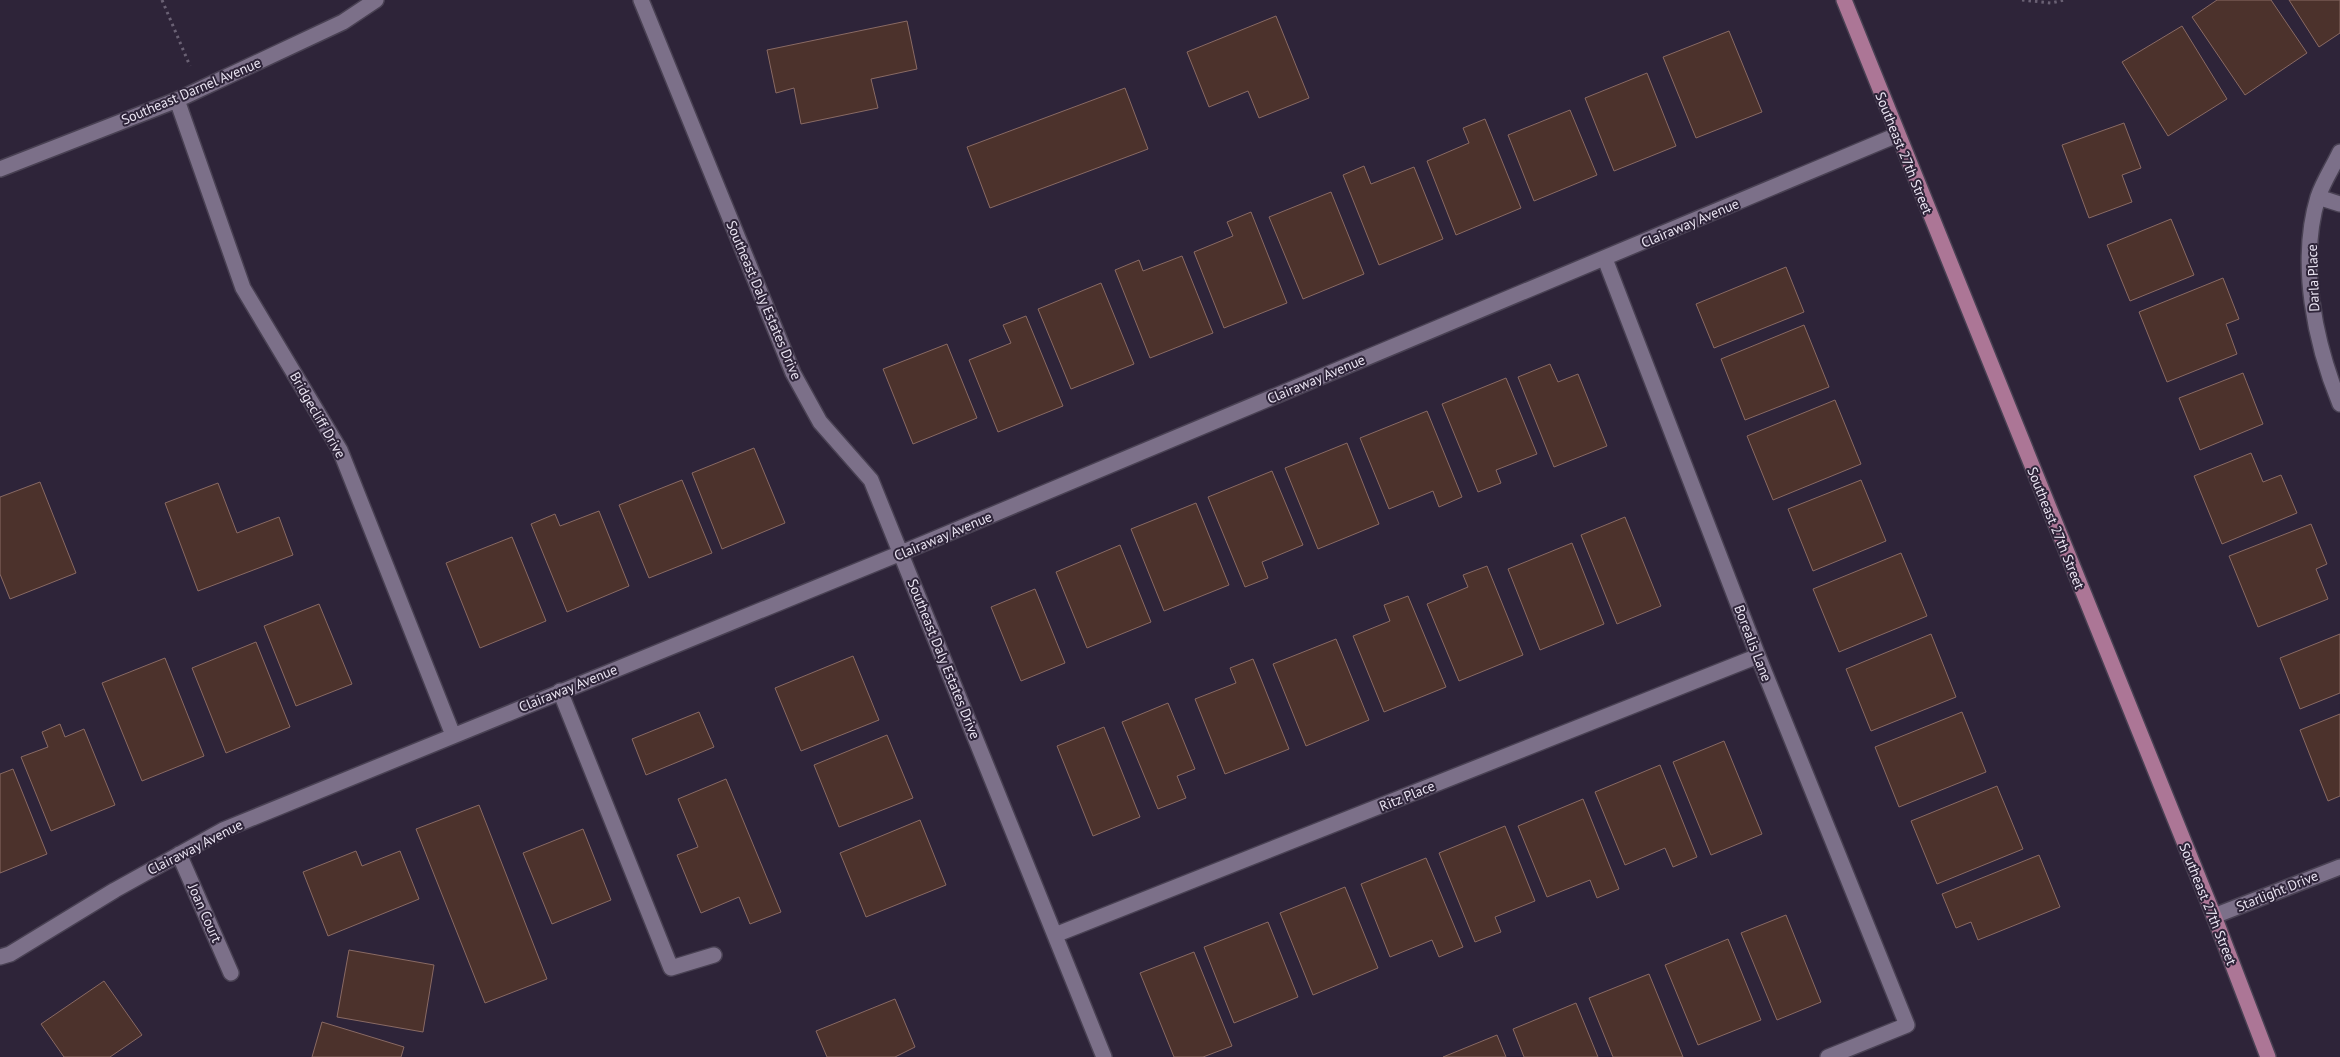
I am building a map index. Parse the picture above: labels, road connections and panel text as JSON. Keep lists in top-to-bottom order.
{
  "streets": {
    "main road": ["Southeast 27th Street"],
    "street": [
      "Southeast Darnel Avenue",
      "Clairaway Avenue",
      "Darla Place",
      "Southeast Daly Estates Drive",
      "Bridgecliff Drive",
      "Borealis Lane",
      "Ritz Place",
      "Starlight Drive",
      "Joan Court"
    ]
  },
  "crossings": [
    ["Southeast Darnel Avenue", "Bridgecliff Drive"],
    ["Southeast 27th Street", "Clairaway Avenue"],
    ["Southeast 27th Street", "Starlight Drive"],
    ["Clairaway Avenue", "Southeast Daly Estates Drive"],
    ["Clairaway Avenue", "Bridgecliff Drive"],
    ["Clairaway Avenue", "Borealis Lane"],
    ["Clairaway Avenue", "Joan Court"],
    ["Southeast Daly Estates Drive", "Ritz Place"],
    ["Borealis Lane", "Ritz Place"]
  ]
}
